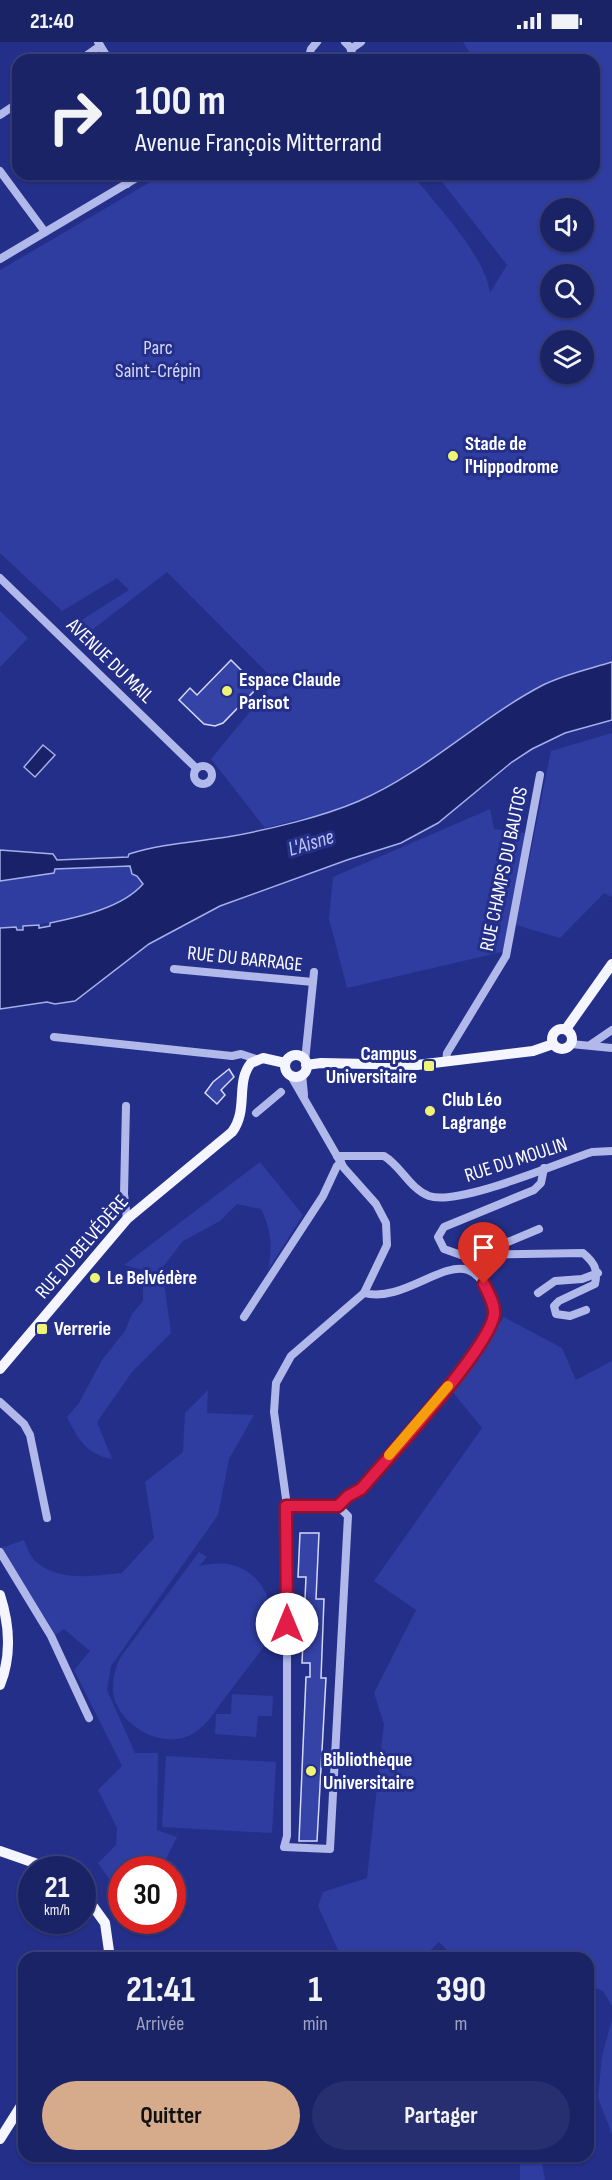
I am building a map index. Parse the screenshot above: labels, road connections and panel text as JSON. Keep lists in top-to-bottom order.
{
  "streets": {
    "main road": ["RUE DU BELVÉDÈRE"],
    "street": [
      "AVENUE DU MAIL",
      "RUE CHAMPS DU BAUTOS",
      "RUE DU BARRAGE",
      "RUE DU MOULIN"
    ]
  },
  "water": ["L'Aisne"],
  "parks": ["Parc Saint-Crépin"],
  "places": {
    "other": [
      "Stade de l'Hippodrome",
      "Espace Claude Parisot",
      "Club Léo Lagrange",
      "Le Belvédère",
      "Bibliothèque Universitaire"
    ],
    "transit": ["Campus Universitaire", "Verrerie"]
  },
  "page": {
    "status": "21:40",
    "turn": ["100 m", "Avenue François Mitterrand"],
    "speed": "21 km/h",
    "limit": "30",
    "eta": [
      "21:41",
      "Arrivée",
      "1",
      "min",
      "390",
      "m"
    ],
    "buttons": ["Quitter", "Partager"]
  }
}
